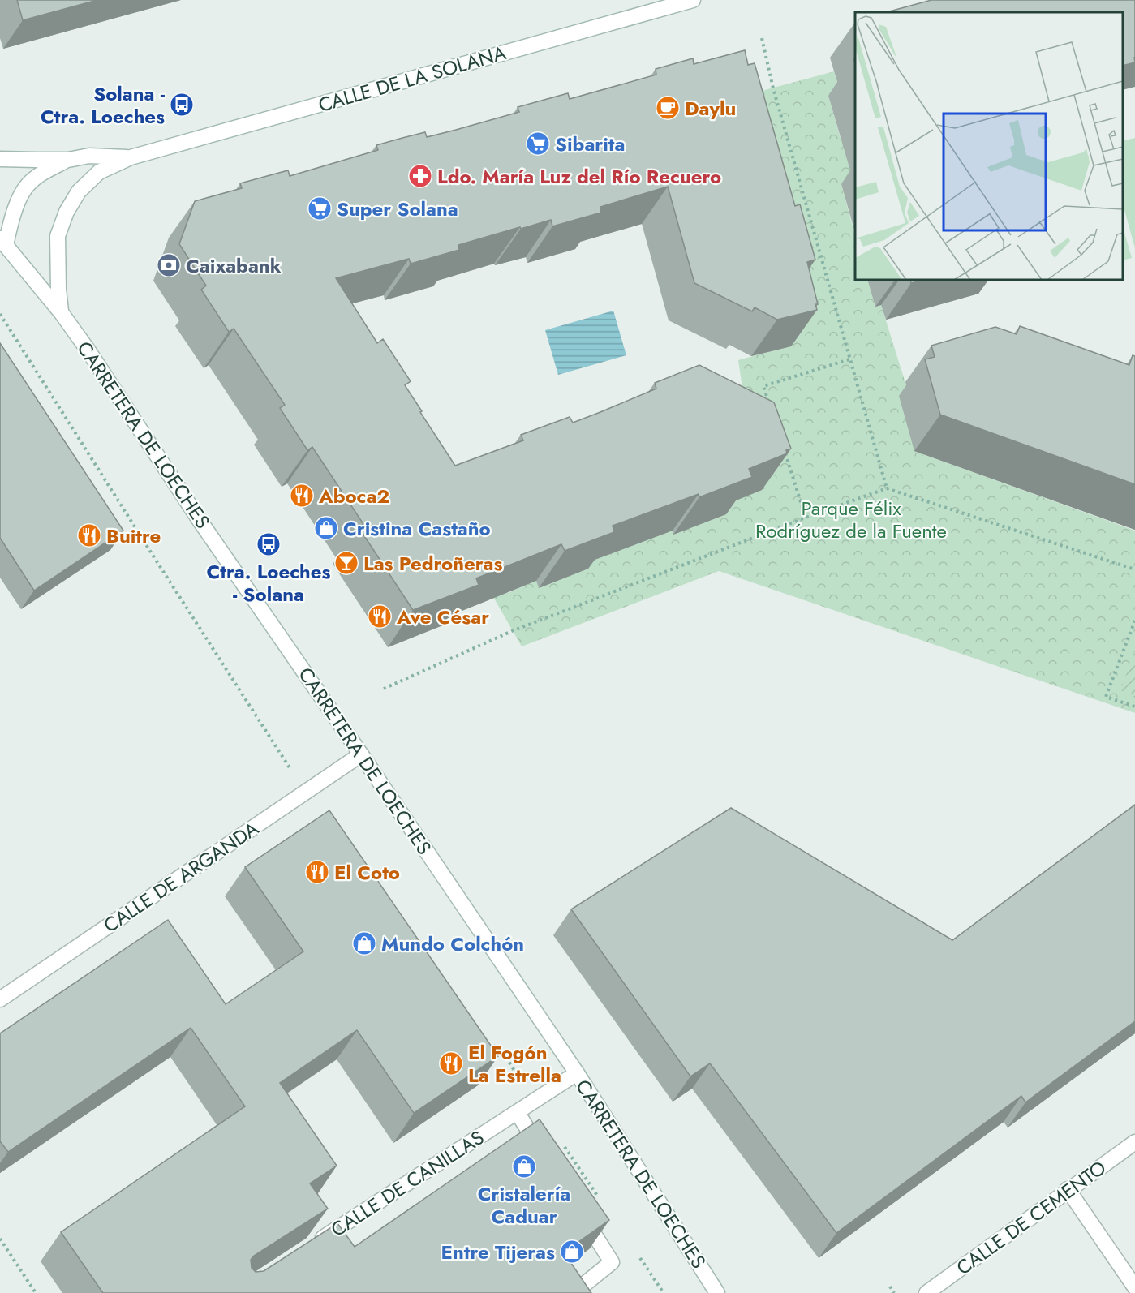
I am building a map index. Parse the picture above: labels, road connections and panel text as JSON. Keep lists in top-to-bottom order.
{
  "streets": {
    "street": [
      "CALLE DE LA SOLANA",
      "CARRETERA DE LOECHES",
      "CALLE DE ARGANDA",
      "CALLE DE CANILLAS",
      "CALLE DE CEMENTO"
    ]
  },
  "crossings": [
    ["CARRETERA DE LOECHES", "CALLE DE ARGANDA"],
    ["CARRETERA DE LOECHES", "CALLE DE CANILLAS"]
  ],
  "parks": ["Parque Félix Rodríguez de la Fuente"],
  "places": {
    "bus stop": ["Solana - Ctra. Loeches", "Ctra. Loeches - Solana"],
    "cafe": ["Daylu"],
    "supermarket": ["Sibarita", "Super Solana"],
    "pharmacy": ["Ldo. María Luz del Río Recuero"],
    "bank": ["Caixabank"],
    "restaurant": [
      "Aboca2",
      "Buitre",
      "Ave César",
      "El Coto",
      "El Fogón La Estrella"
    ],
    "shop": [
      "Cristina Castaño",
      "Mundo Colchón",
      "Cristalería Caduar",
      "Entre Tijeras"
    ],
    "bar": ["Las Pedroñeras"]
  }
}
